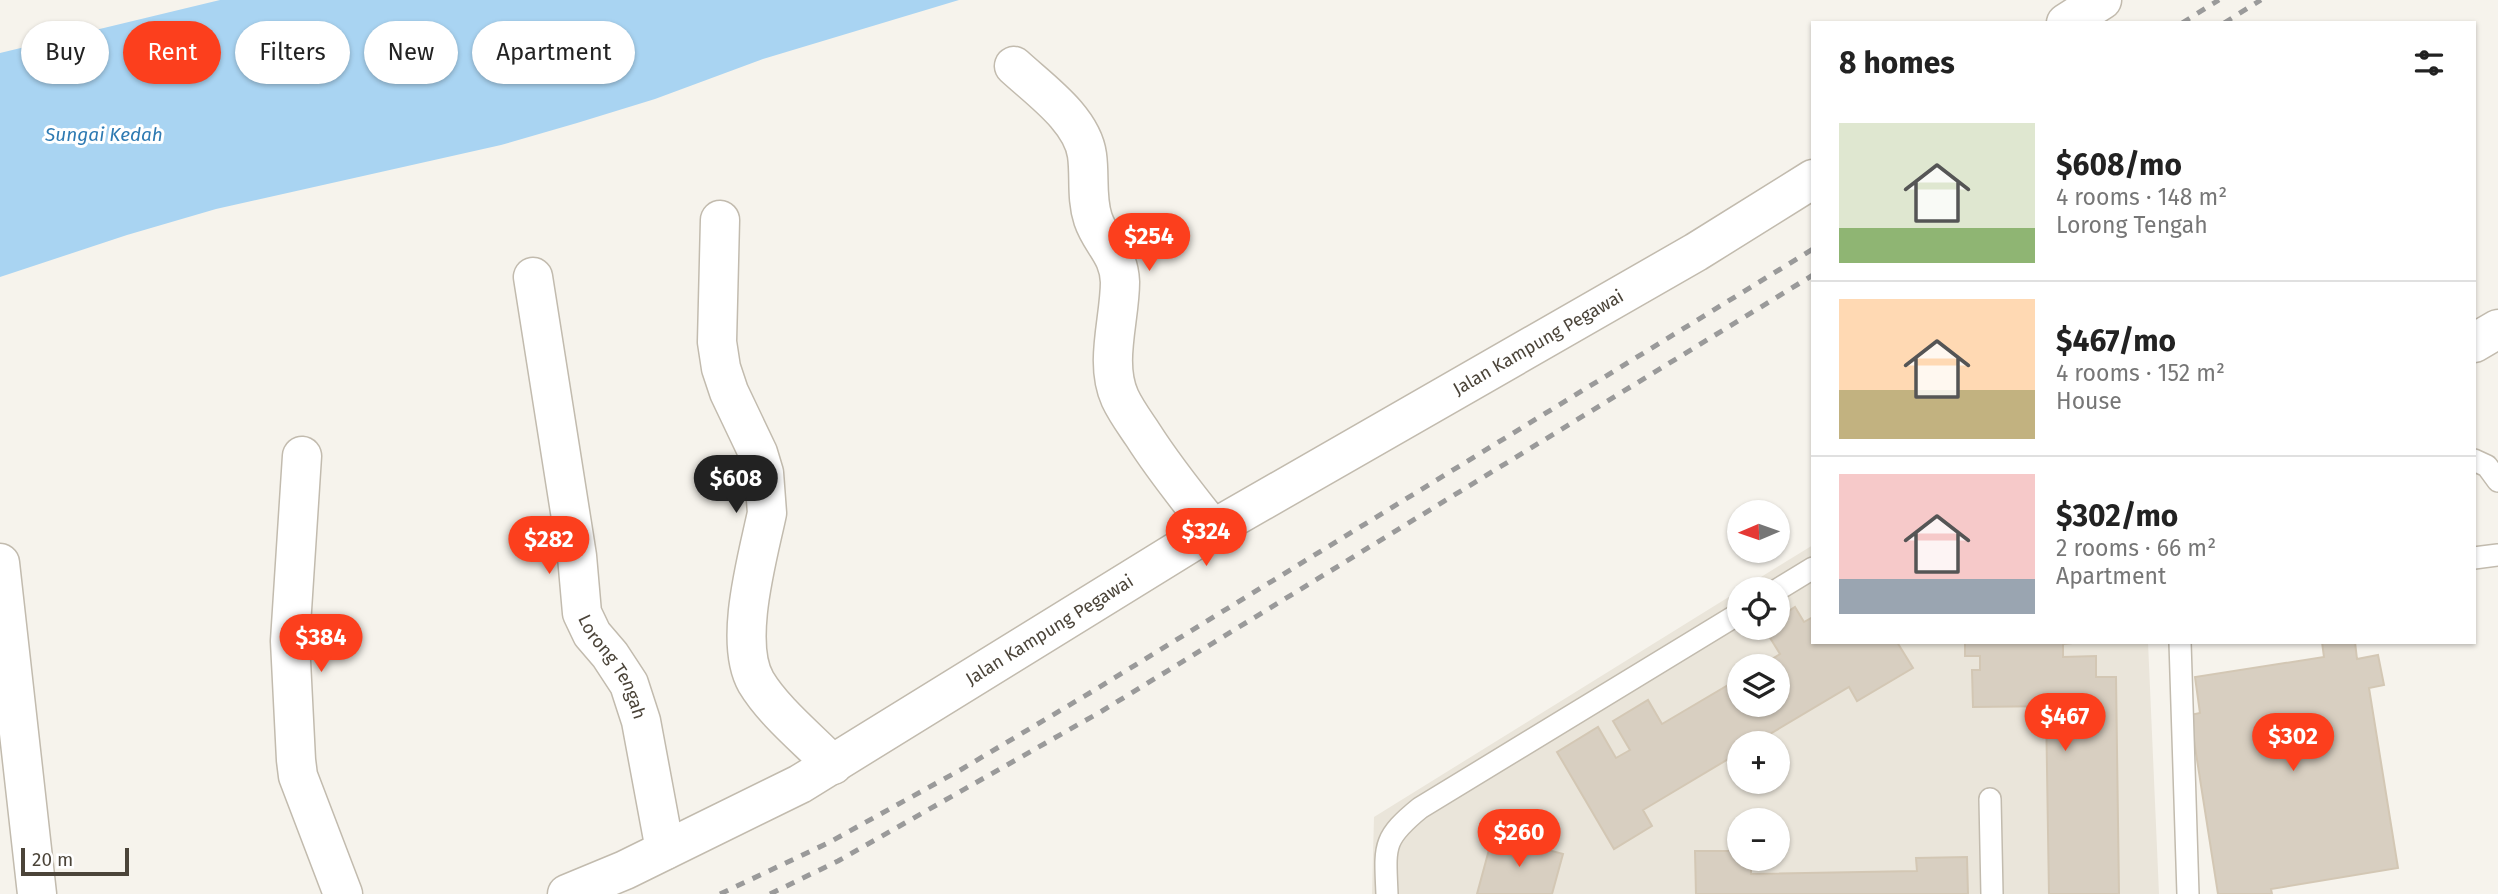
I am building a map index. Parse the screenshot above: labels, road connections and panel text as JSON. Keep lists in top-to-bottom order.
{
  "streets": {
    "street": ["Jalan Kampung Pegawai", "Lorong Tengah"]
  },
  "crossings": [
    ["Jalan Kampung Pegawai", "Lorong Tengah"]
  ],
  "water": ["Sungai Kedah"],
  "scale_bar": "20 m",
  "north": "left",
  "page": {
    "chip": [
      "Buy",
      "Rent",
      "Filters",
      "New",
      "Apartment"
    ],
    "heading": "8 homes",
    "list": [
      {
        "name": "$608/mo",
        "note": "4 rooms · 148 m² · Lorong Tengah"
      },
      {
        "name": "$467/mo",
        "note": "4 rooms · 152 m² · House"
      },
      {
        "name": "$302/mo",
        "note": "2 rooms · 66 m² · Apartment"
      }
    ],
    "price": [
      "$254",
      "$608",
      "$324",
      "$282",
      "$384",
      "$467",
      "$302",
      "$260"
    ],
    "map_buttons": ["+", "−"],
    "scale": "20 m"
  }
}
